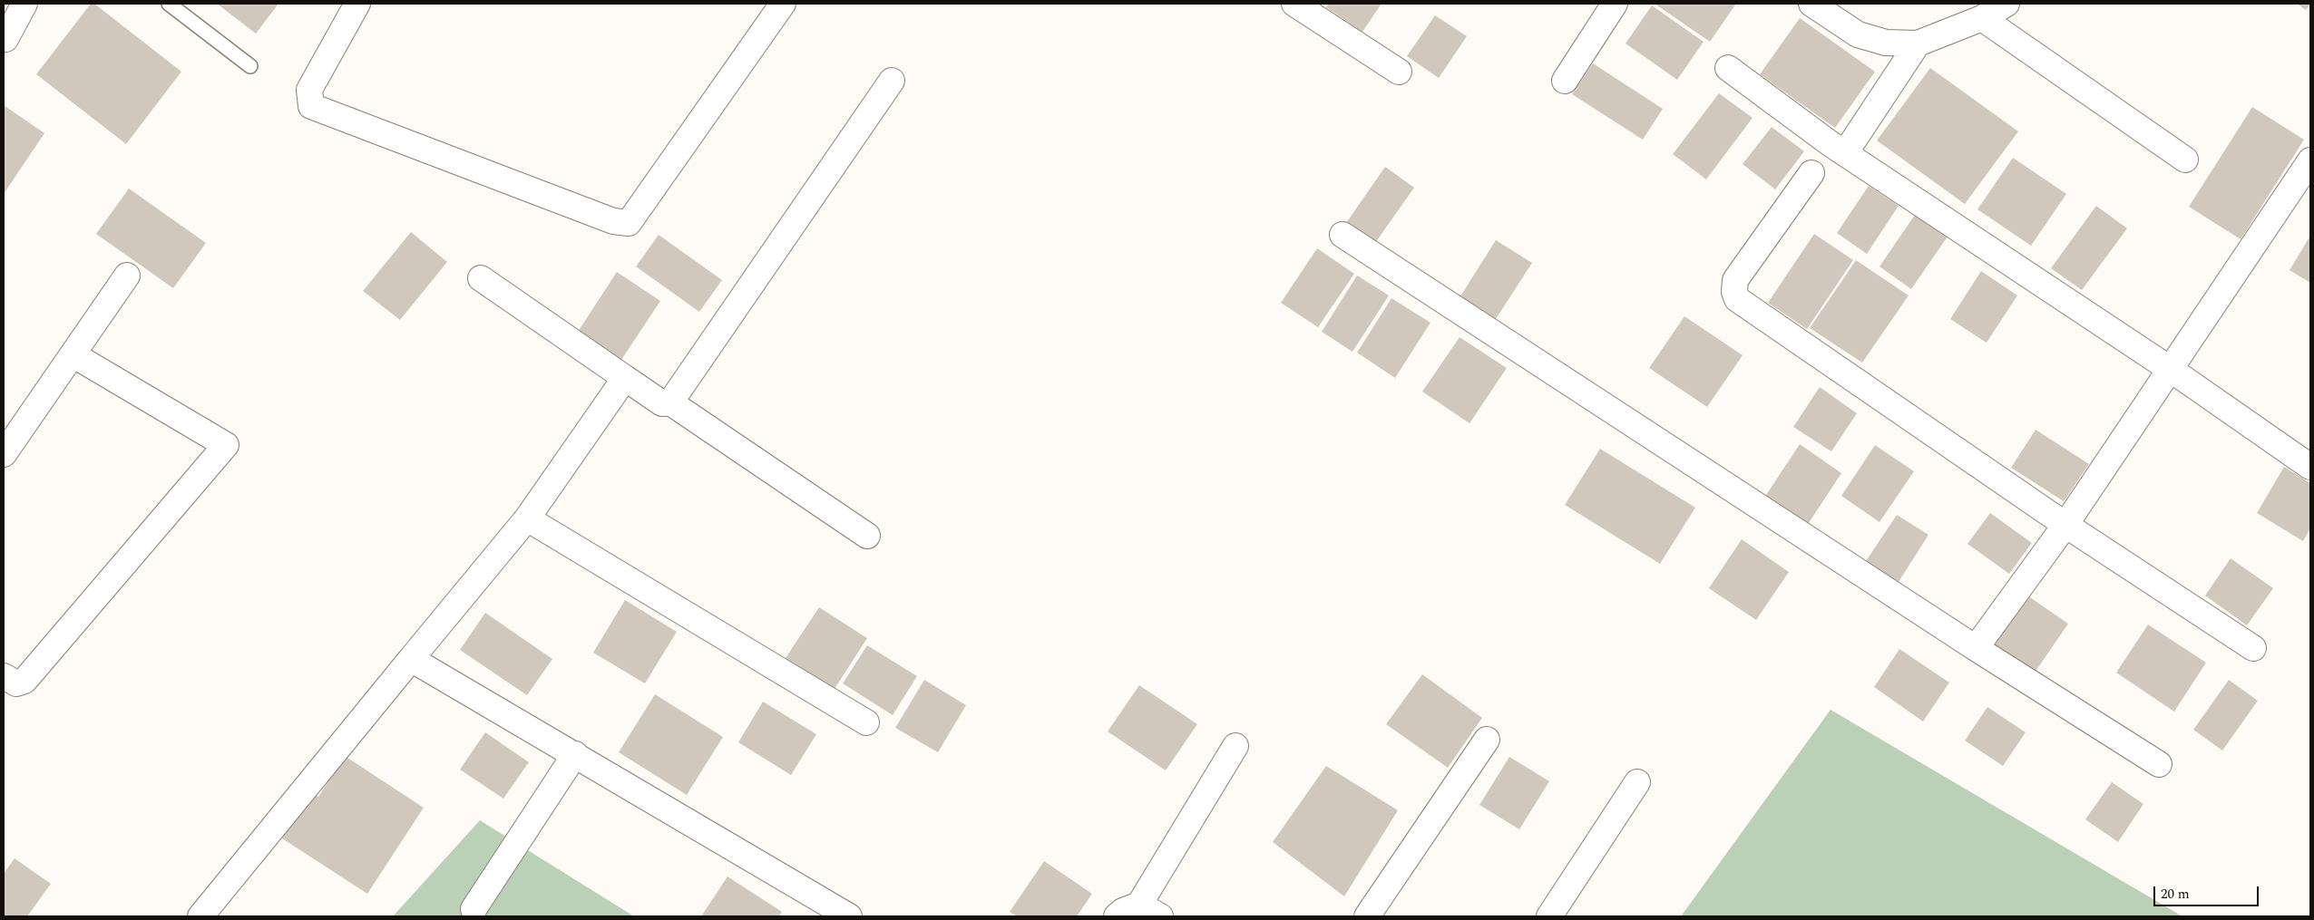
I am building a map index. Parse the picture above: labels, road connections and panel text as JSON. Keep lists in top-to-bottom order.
{
  "scale_bar": "20 m"
}
